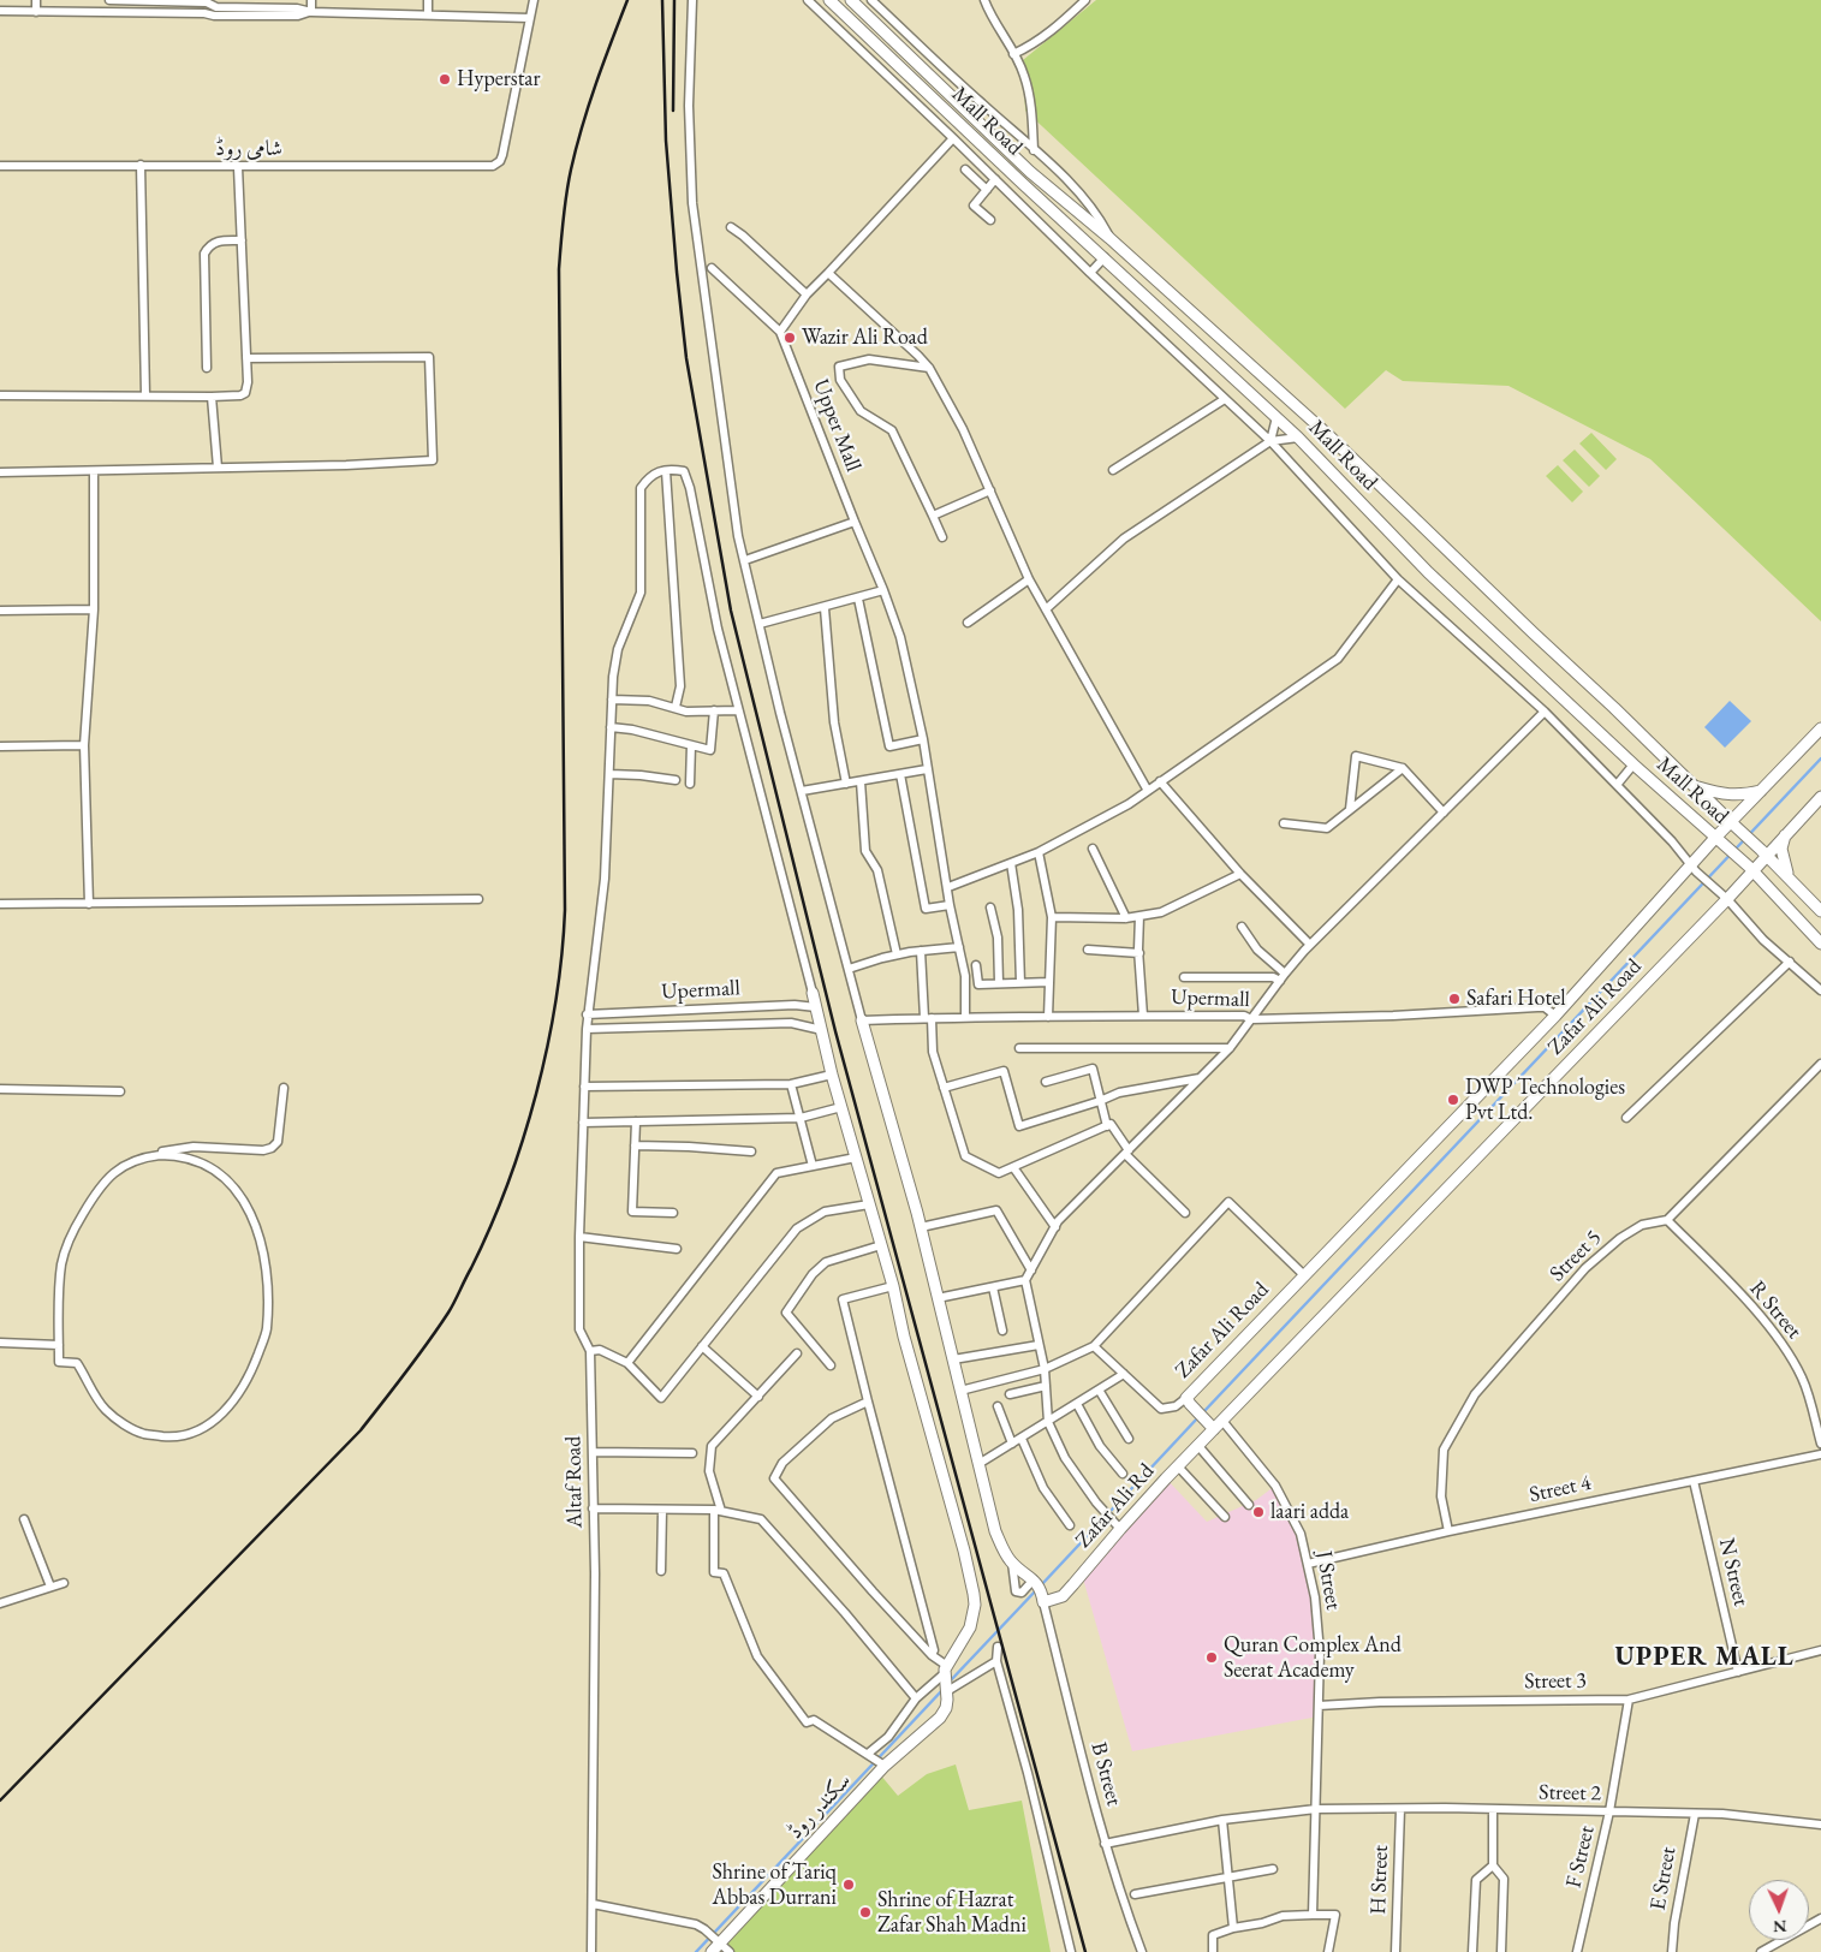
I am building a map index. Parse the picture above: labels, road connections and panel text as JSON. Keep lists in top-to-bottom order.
{
  "streets": {
    "street": [
      "Mall Road",
      "شامی روڈ",
      "Upper Mall",
      "Upermall",
      "Zafar Ali Road",
      "Street 5",
      "R Street",
      "Altaf Road",
      "Street 4",
      "Zafar Ali Rd",
      "N Street",
      "J Street",
      "Street 3",
      "B Street",
      "Street 2",
      "سکندر روڈ",
      "F Street",
      "E Street",
      "H Street"
    ]
  },
  "crossings": [
    ["Mall Road", "Zafar Ali Road"],
    ["Upper Mall", "Upermall"],
    ["Upermall", "Zafar Ali Road"],
    ["Upermall", "Altaf Road"],
    ["Upermall", "سکندر روڈ"],
    ["Zafar Ali Road", "Zafar Ali Rd"],
    ["Zafar Ali Road", "J Street"],
    ["Street 5", "R Street"],
    ["Street 5", "Street 4"],
    ["Street 4", "N Street"],
    ["Street 4", "J Street"],
    ["Zafar Ali Rd", "B Street"],
    ["N Street", "Street 3"],
    ["J Street", "Street 3"],
    ["J Street", "Street 2"],
    ["Street 3", "F Street"],
    ["B Street", "Street 2"],
    ["Street 2", "F Street"],
    ["Street 2", "E Street"],
    ["Street 2", "H Street"]
  ],
  "districts": ["UPPER MALL"],
  "places": [
    "Hyperstar",
    "Wazir Ali Road",
    "Safari Hotel",
    "DWP Technologies Pvt Ltd.",
    "laari adda",
    "Quran Complex And Seerat Academy",
    "Shrine of Tariq Abbas Durrani",
    "Shrine of Hazrat Zafar Shah Madni"
  ],
  "north": "bottom"
}
